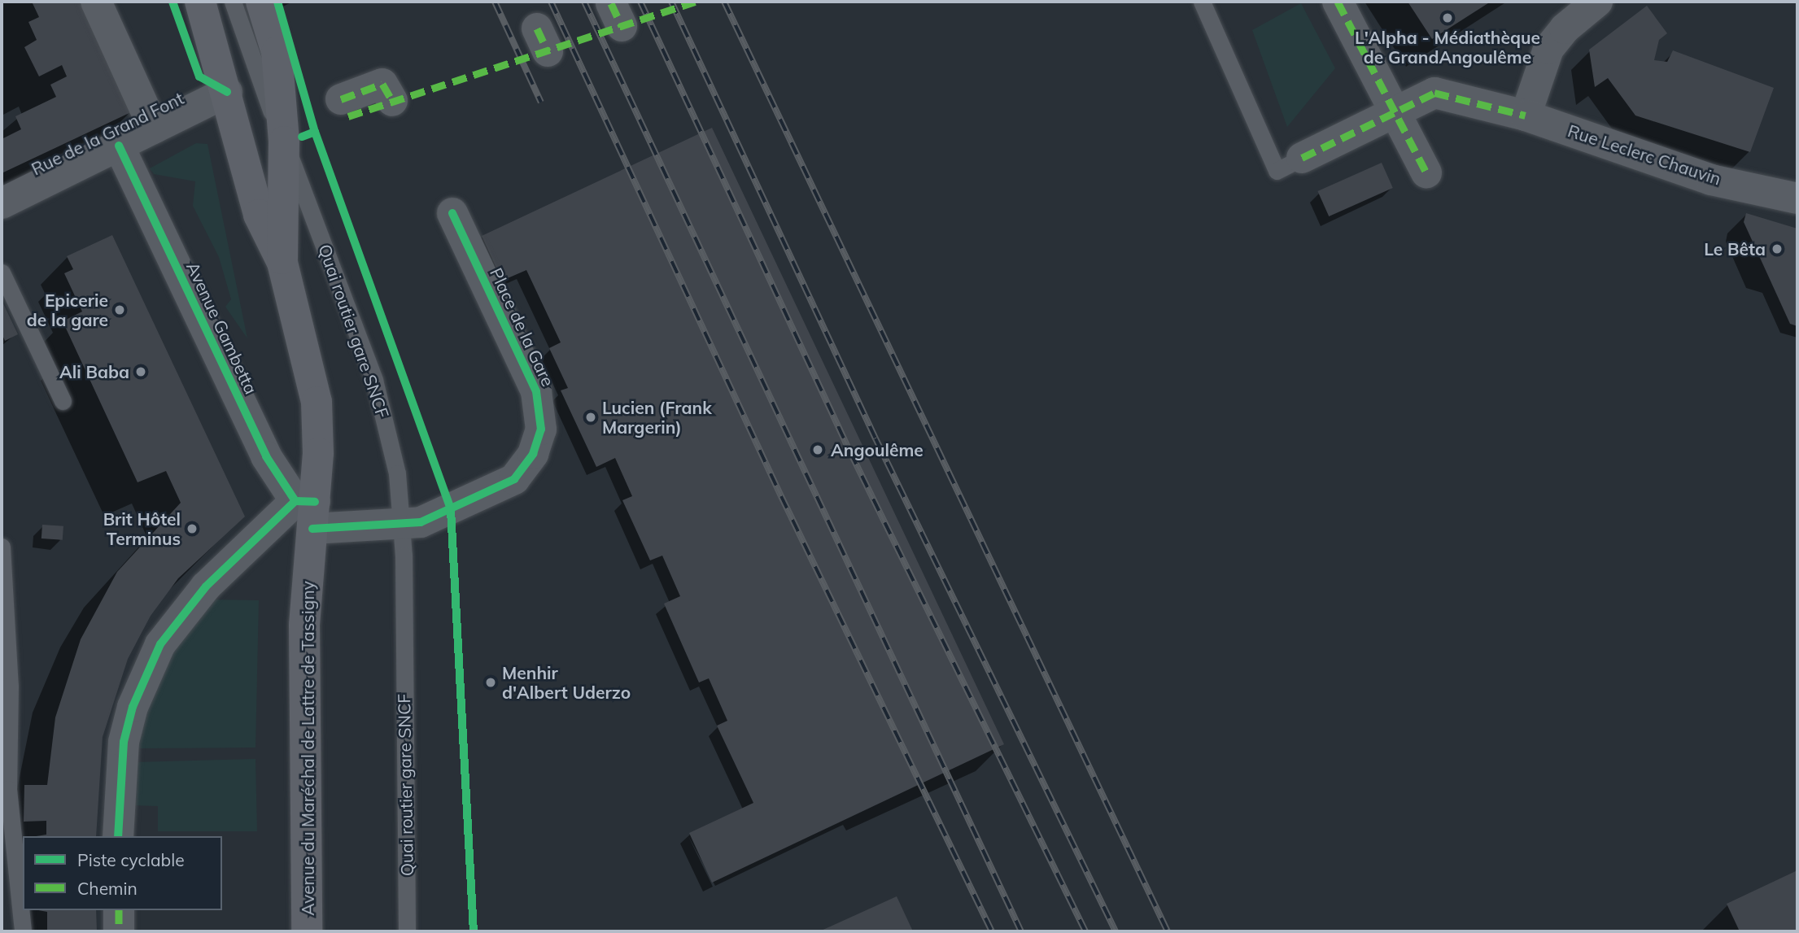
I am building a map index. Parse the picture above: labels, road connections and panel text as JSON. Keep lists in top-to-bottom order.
{
  "streets": {
    "main road": ["Avenue du Maréchal de Lattre de Tassigny"],
    "street": [
      "Rue de la Grand Font",
      "Rue Leclerc Chauvin",
      "Place de la Gare",
      "Avenue Gambetta"
    ],
    "lane": ["Quai routier gare SNCF"]
  },
  "crossings": [
    ["Rue de la Grand Font", "Avenue Gambetta"],
    ["Rue de la Grand Font", "Avenue du Maréchal de Lattre de Tassigny"],
    ["Place de la Gare", "Avenue Gambetta"],
    ["Place de la Gare", "Quai routier gare SNCF"],
    ["Place de la Gare", "Avenue du Maréchal de Lattre de Tassigny"],
    ["Avenue Gambetta", "Avenue du Maréchal de Lattre de Tassigny"],
    ["Quai routier gare SNCF", "Avenue du Maréchal de Lattre de Tassigny"]
  ],
  "places": [
    "L'Alpha - Médiathèque de GrandAngoulême",
    "Le Bêta",
    "Epicerie de la gare",
    "Ali Baba",
    "Lucien (Frank Margerin)",
    "Angoulême",
    "Brit Hôtel Terminus",
    "Menhir d'Albert Uderzo"
  ],
  "legend": ["Piste cyclable", "Chemin"]
}
